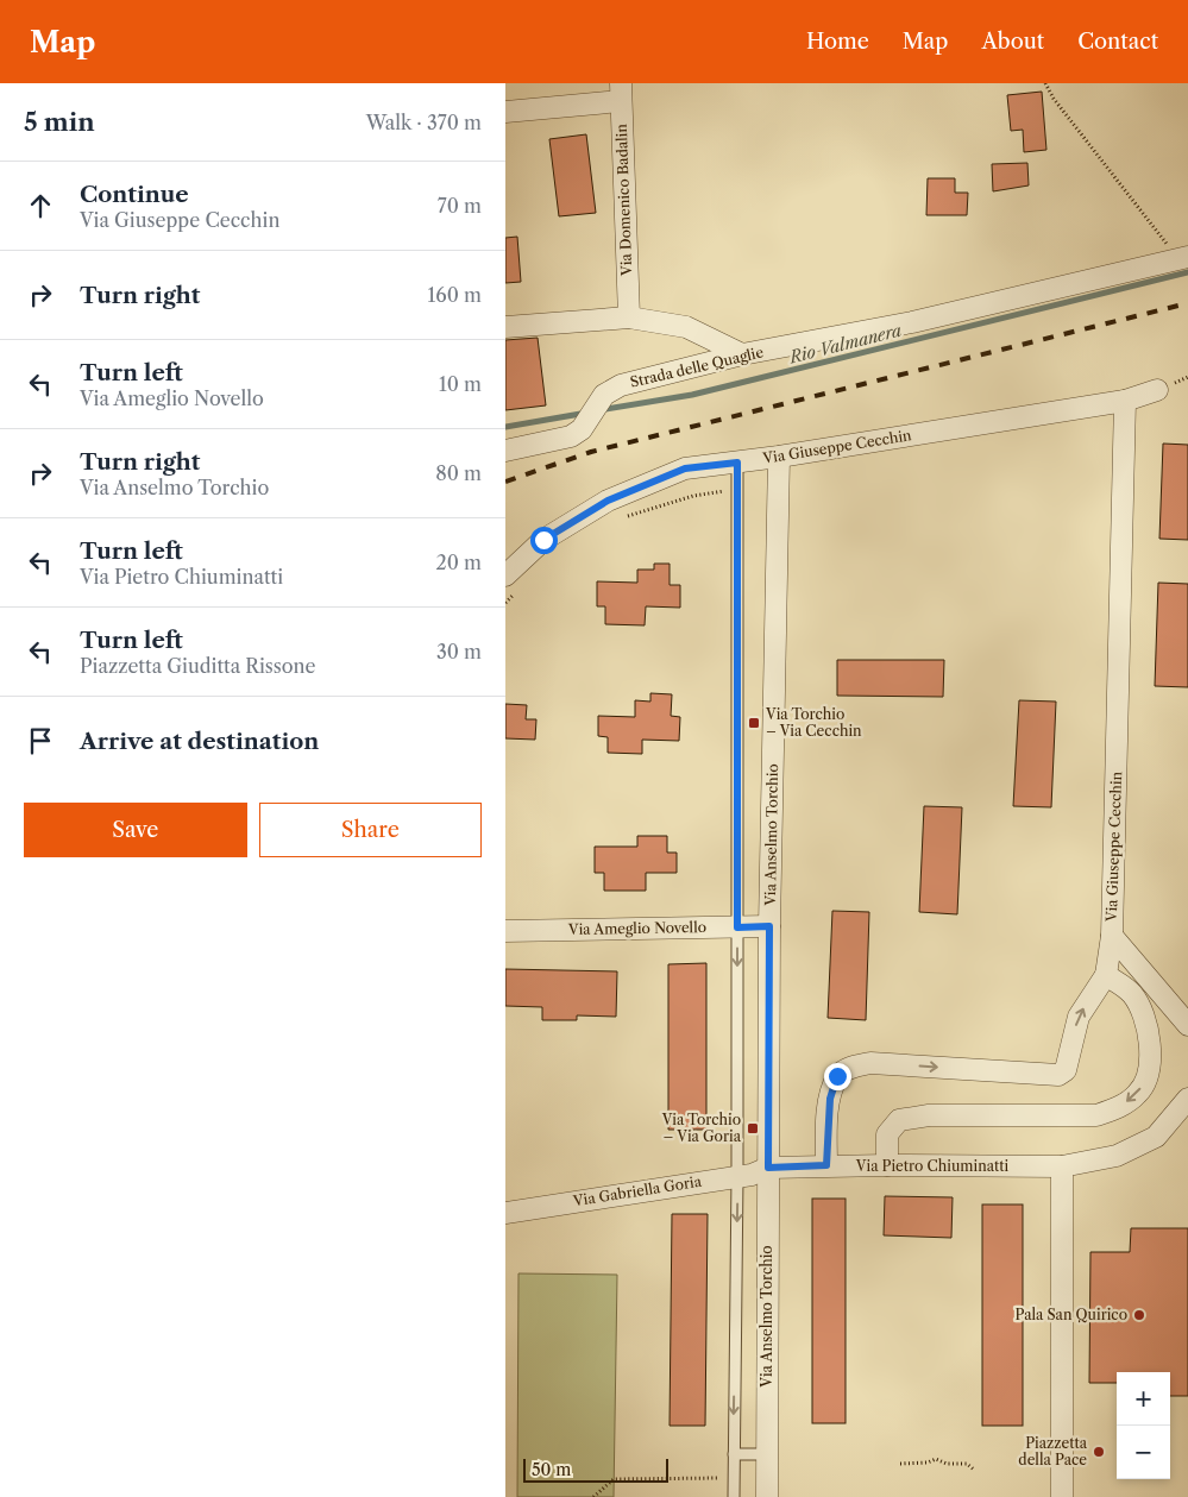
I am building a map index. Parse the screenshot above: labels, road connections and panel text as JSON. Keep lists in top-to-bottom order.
{
  "streets": {
    "street": [
      "Via Domenico Badalin",
      "Strada delle Quaglie",
      "Via Giuseppe Cecchin",
      "Via Anselmo Torchio",
      "Via Ameglio Novello",
      "Via Pietro Chiuminatti",
      "Via Gabriella Goria"
    ]
  },
  "crossings": [
    ["Via Giuseppe Cecchin", "Via Anselmo Torchio"],
    ["Via Anselmo Torchio", "Via Ameglio Novello"],
    ["Via Anselmo Torchio", "Via Pietro Chiuminatti"],
    ["Via Anselmo Torchio", "Via Gabriella Goria"],
    ["Via Pietro Chiuminatti", "Via Gabriella Goria"]
  ],
  "water": ["Rio Valmanera"],
  "places": {
    "transit": ["Via Torchio – Via Cecchin", "Via Torchio – Via Goria"],
    "other": ["Pala San Quirico", "Piazzetta della Pace"]
  },
  "scale_bar": "50 m",
  "page": {
    "header": "Map",
    "nav": [
      "Home",
      "Map",
      "About",
      "Contact"
    ],
    "heading": ["5 min", "Walk · 370 m"],
    "list": [
      ["Continue", "Via Giuseppe Cecchin", "70 m"],
      ["Turn right", "160 m"],
      ["Turn left", "Via Ameglio Novello", "10 m"],
      ["Turn right", "Via Anselmo Torchio", "80 m"],
      ["Turn left", "Via Pietro Chiuminatti", "20 m"],
      ["Turn left", "Piazzetta Giuditta Rissone", "30 m"],
      "Arrive at destination"
    ],
    "buttons": ["Save", "Share"],
    "map_buttons": ["+", "−"],
    "scale": "50 m"
  }
}
